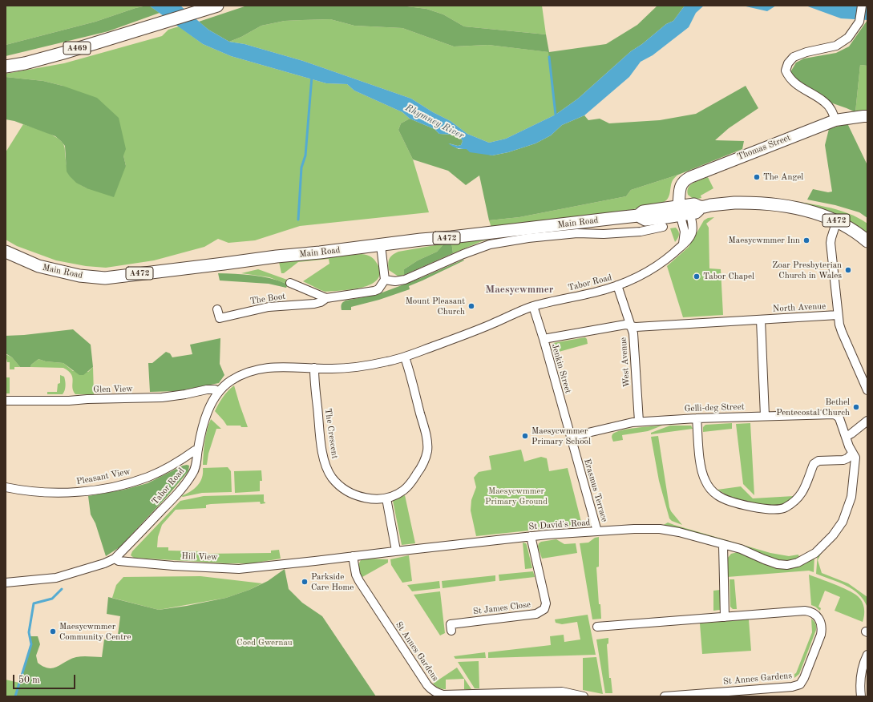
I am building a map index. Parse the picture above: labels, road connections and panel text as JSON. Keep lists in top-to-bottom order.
{
  "streets": {
    "main road": [
      "A469",
      "Thomas Street",
      "A472",
      "Main Road"
    ],
    "street": [
      "Tabor Road",
      "The Boot",
      "North Avenue",
      "West Avenue",
      "Jenkin Street",
      "Glen View",
      "Gelli-deg Street",
      "The Crescent",
      "Pleasant View",
      "Erasmus Terrace",
      "St David's Road",
      "Hill View",
      "St James Close",
      "St Annes Gardens"
    ]
  },
  "crossings": [
    ["Thomas Street", "Main Road"],
    ["Thomas Street", "Tabor Road"],
    ["Main Road", "Tabor Road"],
    ["Tabor Road", "West Avenue"],
    ["Tabor Road", "Jenkin Street"],
    ["Tabor Road", "Glen View"],
    ["Tabor Road", "The Crescent"],
    ["Tabor Road", "Pleasant View"],
    ["Tabor Road", "Hill View"],
    ["North Avenue", "West Avenue"],
    ["North Avenue", "Jenkin Street"],
    ["West Avenue", "Gelli-deg Street"],
    ["Jenkin Street", "Gelli-deg Street"],
    ["Jenkin Street", "Erasmus Terrace"],
    ["Gelli-deg Street", "Erasmus Terrace"],
    ["Gelli-deg Street", "St David's Road"],
    ["Erasmus Terrace", "St David's Road"],
    ["St David's Road", "Hill View"],
    ["St David's Road", "St James Close"],
    ["Hill View", "St Annes Gardens"]
  ],
  "districts": ["Maesycwmmer"],
  "water": ["Rhymney River"],
  "parks": ["Maesycwmmer Primary Ground", "Coed Gwernau"],
  "places": [
    "The Angel",
    "Maesycwmmer Inn",
    "Zoar Presbyterian Church in Wales",
    "Tabor Chapel",
    "Mount Pleasant Church",
    "Bethel Pentecostal Church",
    "Maesycwmmer Primary School",
    "Parkside Care Home",
    "Maesycwmmer Community Centre"
  ],
  "scale_bar": "50 m"
}
